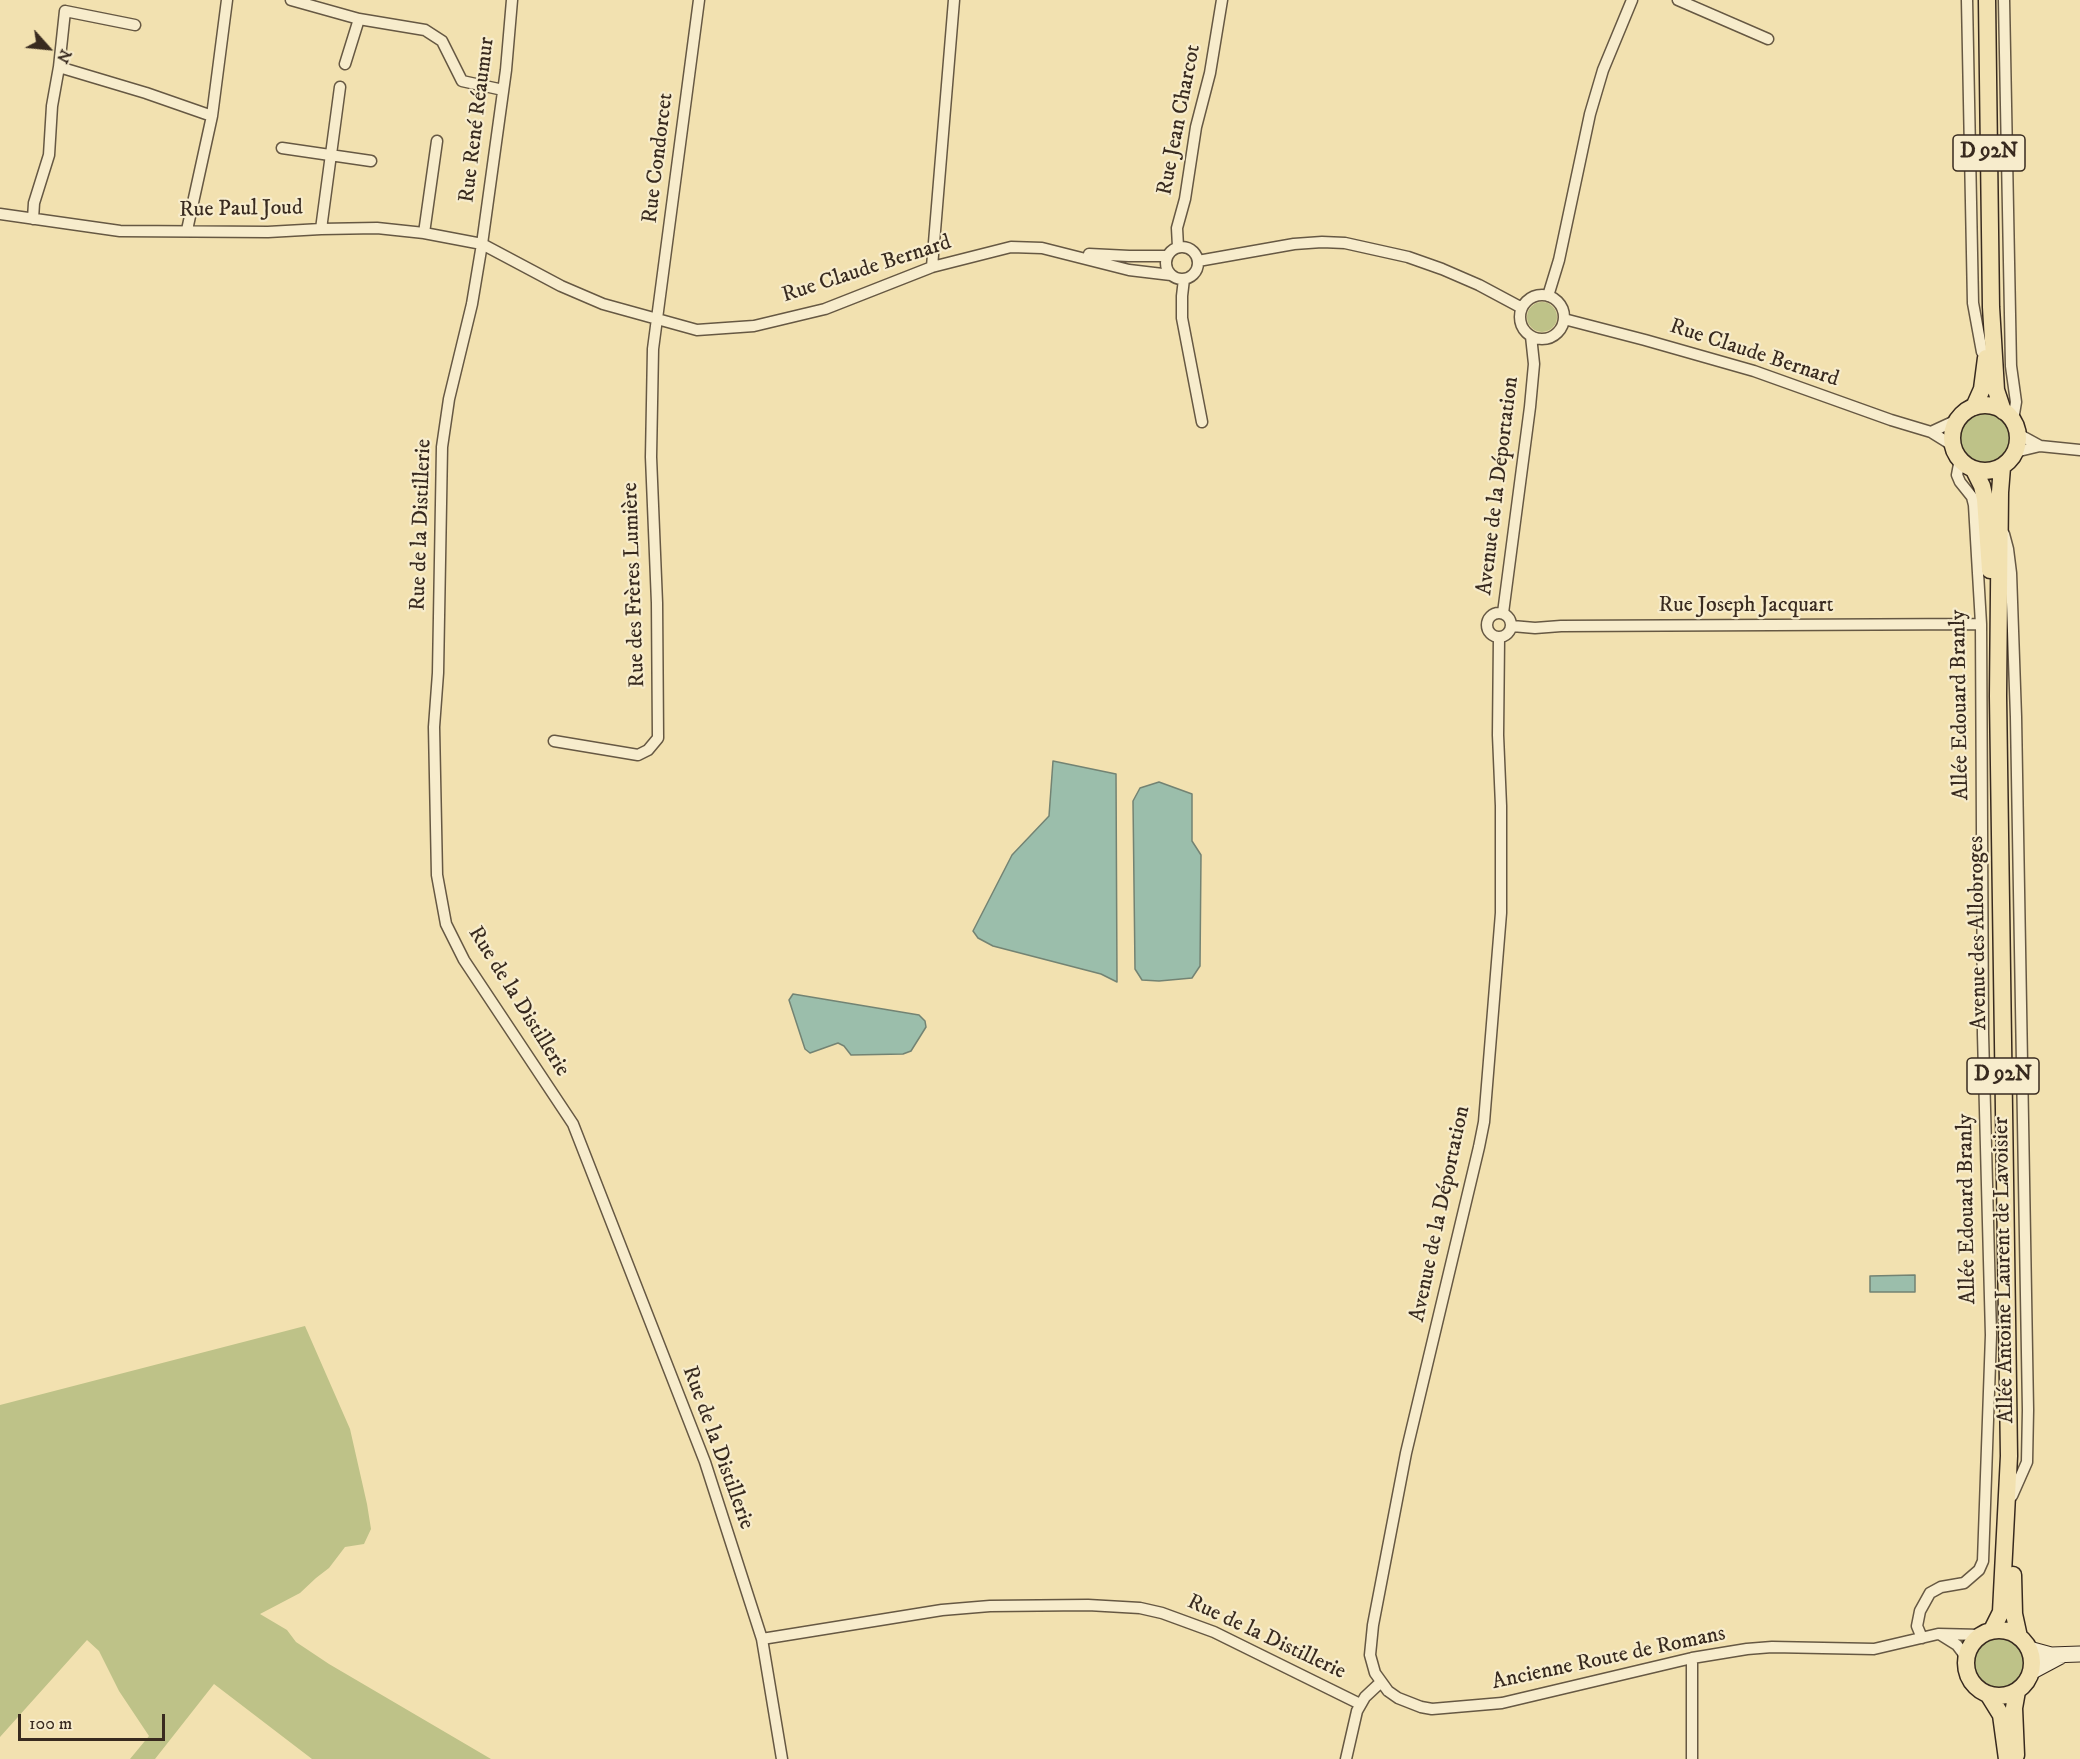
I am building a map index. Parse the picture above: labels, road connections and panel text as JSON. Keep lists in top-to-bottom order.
{
  "streets": {
    "main road": ["D 92N", "Avenue des Allobroges"],
    "street": [
      "Rue René Réaumur",
      "Rue Jean Charcot",
      "Rue Condorcet",
      "Rue Paul Joud",
      "Rue Claude Bernard",
      "Avenue de la Déportation",
      "Rue de la Distillerie",
      "Rue des Frères Lumière",
      "Rue Joseph Jacquart",
      "Allée Edouard Branly",
      "Allée Antoine Laurent de Lavoisier",
      "Ancienne Route de Romans"
    ]
  },
  "crossings": [
    ["Rue René Réaumur", "Rue Paul Joud"],
    ["Rue René Réaumur", "Rue Claude Bernard"],
    ["Rue René Réaumur", "Rue de la Distillerie"],
    ["D 92N", "Rue Claude Bernard"],
    ["D 92N", "Allée Edouard Branly"],
    ["D 92N", "Avenue des Allobroges"],
    ["Rue Condorcet", "Rue Claude Bernard"],
    ["Rue Condorcet", "Rue des Frères Lumière"],
    ["Rue Paul Joud", "Rue Claude Bernard"],
    ["Rue Paul Joud", "Rue de la Distillerie"],
    ["Rue Claude Bernard", "Rue de la Distillerie"],
    ["Rue Claude Bernard", "Rue des Frères Lumière"],
    ["Rue Claude Bernard", "Allée Edouard Branly"],
    ["Rue Claude Bernard", "Avenue des Allobroges"],
    ["Avenue de la Déportation", "Rue Joseph Jacquart"],
    ["Avenue de la Déportation", "Ancienne Route de Romans"],
    ["Rue Joseph Jacquart", "Allée Edouard Branly"],
    ["Allée Edouard Branly", "Avenue des Allobroges"],
    ["Allée Edouard Branly", "Ancienne Route de Romans"],
    ["Avenue des Allobroges", "Allée Antoine Laurent de Lavoisier"],
    ["Avenue des Allobroges", "Ancienne Route de Romans"]
  ],
  "scale_bar": "100 m",
  "north": "bottom right"
}
